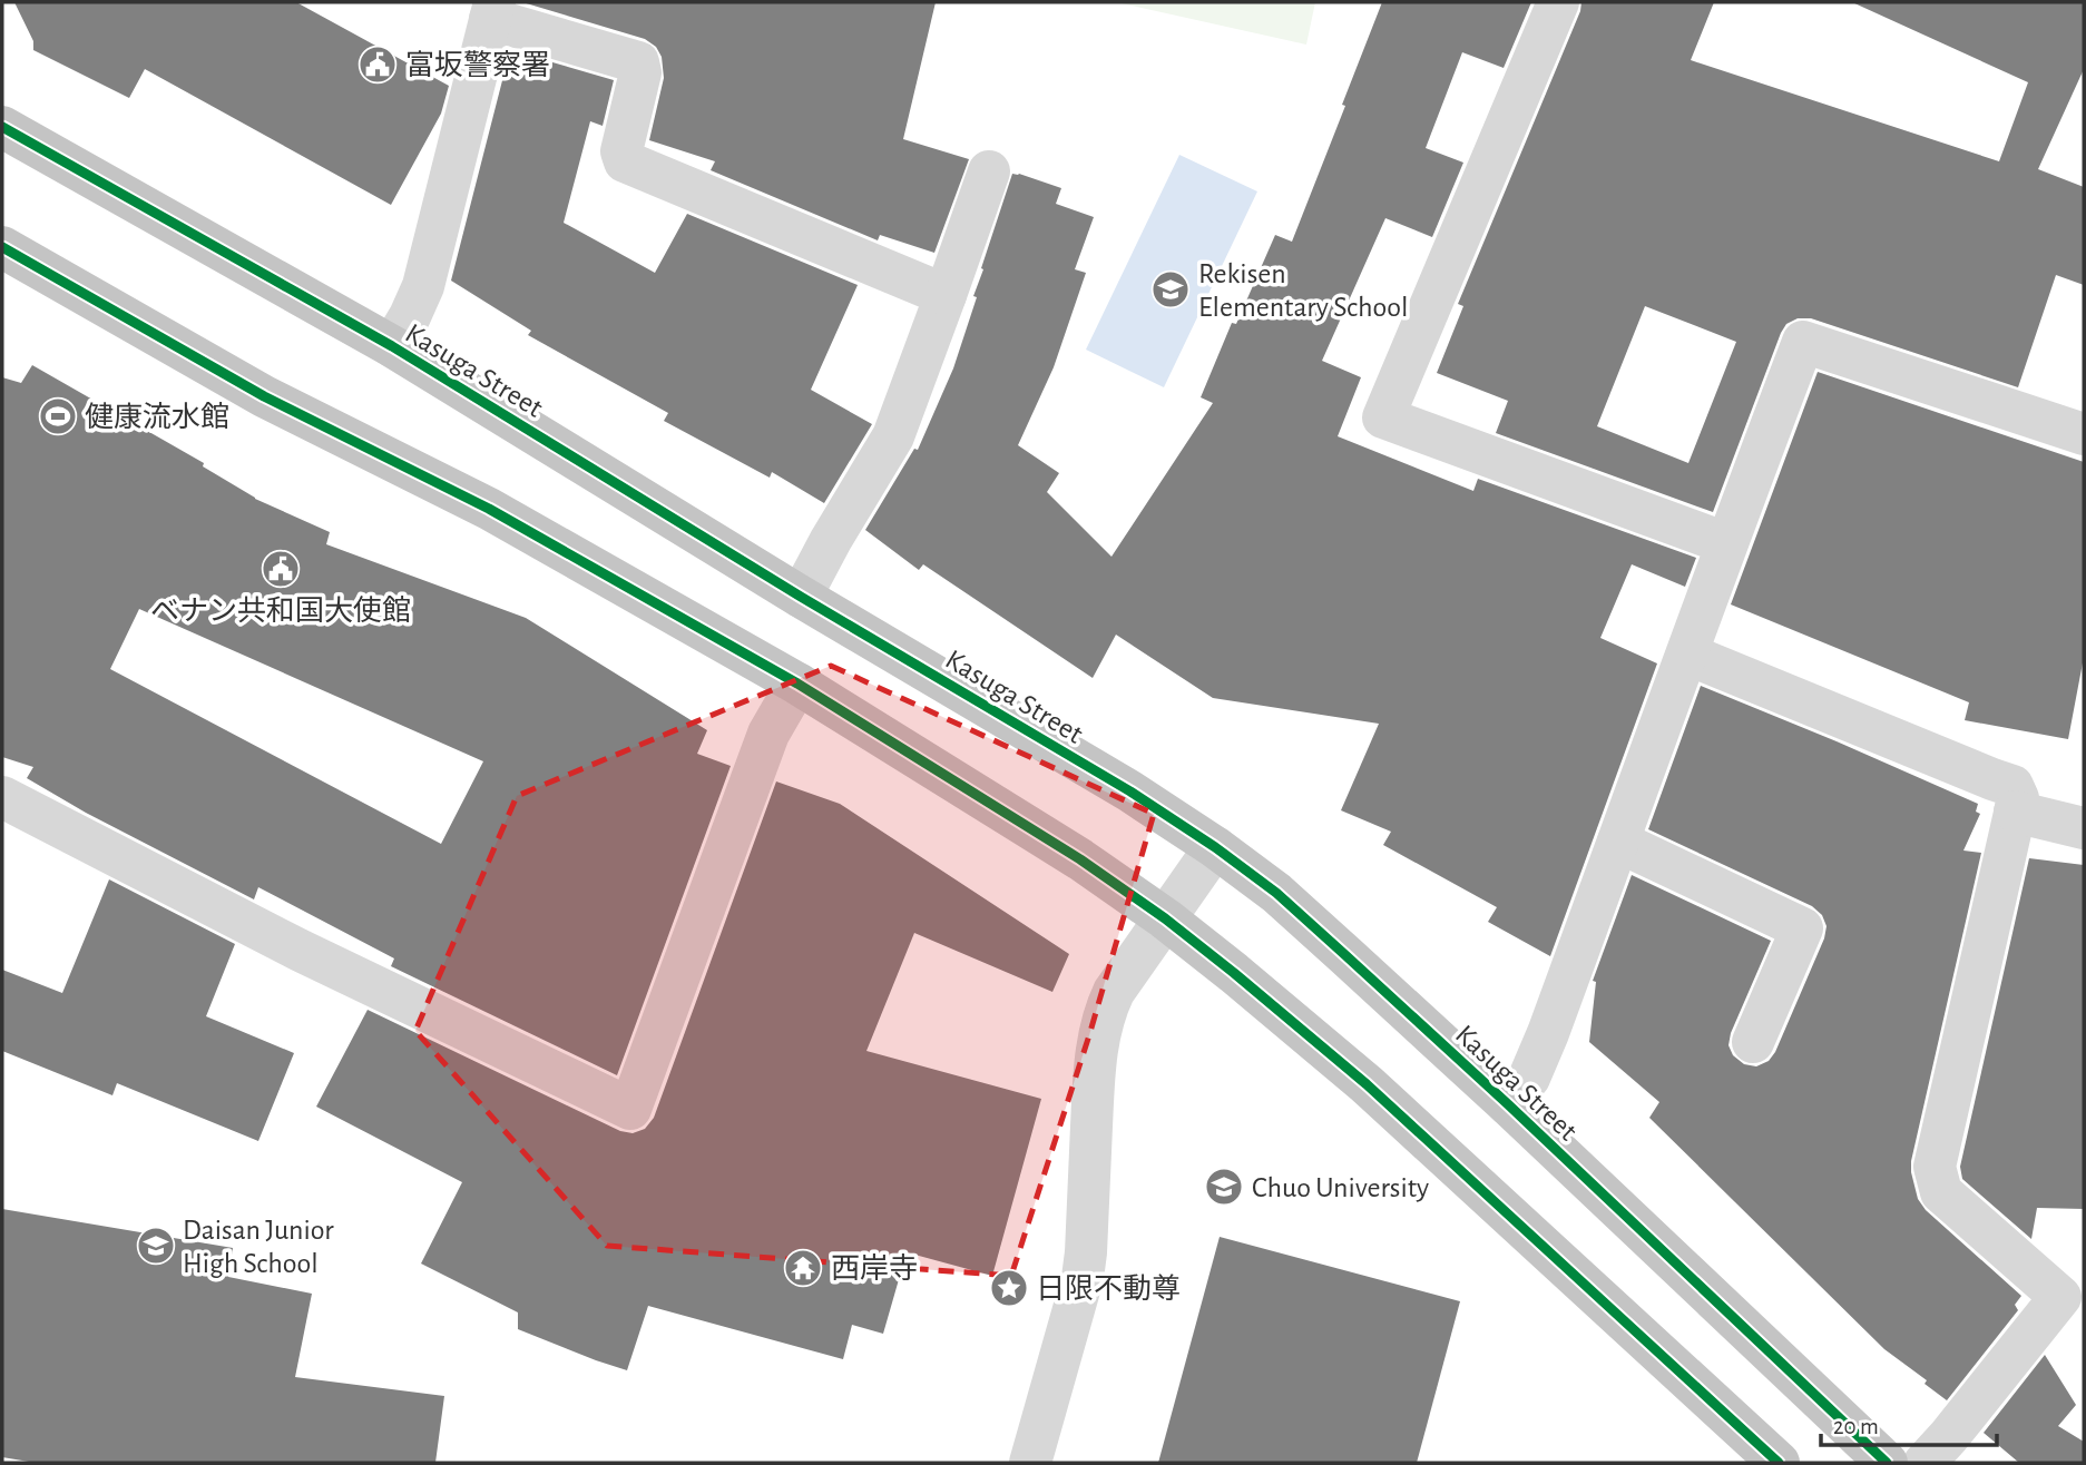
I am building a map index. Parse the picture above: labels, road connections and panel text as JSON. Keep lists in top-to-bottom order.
{
  "streets": {
    "highway": ["Kasuga Street"]
  },
  "places": {
    "public building": ["富坂警察署", "ベナン共和国大使館"],
    "school or university": ["Rekisen Elementary School", "Chuo University", "Daisan Junior High School"],
    "sports": ["健康流水館"],
    "temple": ["西岸寺"],
    "place": ["日限不動尊"]
  },
  "scale_bar": "20 m"
}
